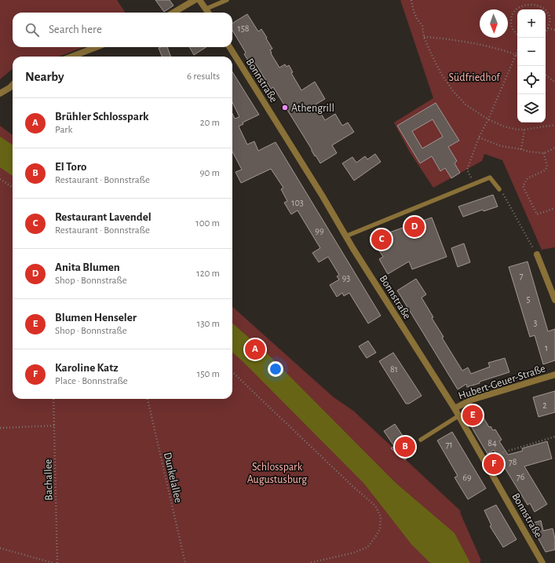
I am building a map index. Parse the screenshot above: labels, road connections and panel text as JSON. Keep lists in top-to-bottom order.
{
  "streets": {
    "street": ["Bonnstraße", "Hubert-Geuer-Straße"],
    "path": ["Dunkelallee", "Bachallee"]
  },
  "crossings": [
    ["Bonnstraße", "Hubert-Geuer-Straße"]
  ],
  "parks": ["Südfriedhof", "Schlosspark Augustusburg"],
  "places": ["Athengrill"],
  "house_numbers": [
    "158",
    "103",
    "99",
    "7",
    "93",
    "5",
    "3",
    "1",
    "81",
    "2",
    "84",
    "71",
    "78",
    "76",
    "69"
  ],
  "north": "bottom",
  "page": {
    "map_buttons": ["+", "−"],
    "search": "Search here",
    "heading": ["Nearby", "6 results"],
    "list": [
      {
        "mark": "A",
        "name": "Brühler Schlosspark",
        "note": "Park",
        "value": "20 m"
      },
      {
        "mark": "B",
        "name": "El Toro",
        "note": "Restaurant · Bonnstraße",
        "value": "90 m"
      },
      {
        "mark": "C",
        "name": "Restaurant Lavendel",
        "note": "Restaurant · Bonnstraße",
        "value": "100 m"
      },
      {
        "mark": "D",
        "name": "Anita Blumen",
        "note": "Shop · Bonnstraße",
        "value": "120 m"
      },
      {
        "mark": "E",
        "name": "Blumen Henseler",
        "note": "Shop · Bonnstraße",
        "value": "130 m"
      },
      {
        "mark": "F",
        "name": "Karoline Katz",
        "note": "Place · Bonnstraße",
        "value": "150 m"
      }
    ],
    "pins": [
      "D",
      "C",
      "A",
      "E",
      "B",
      "F"
    ]
  }
}
